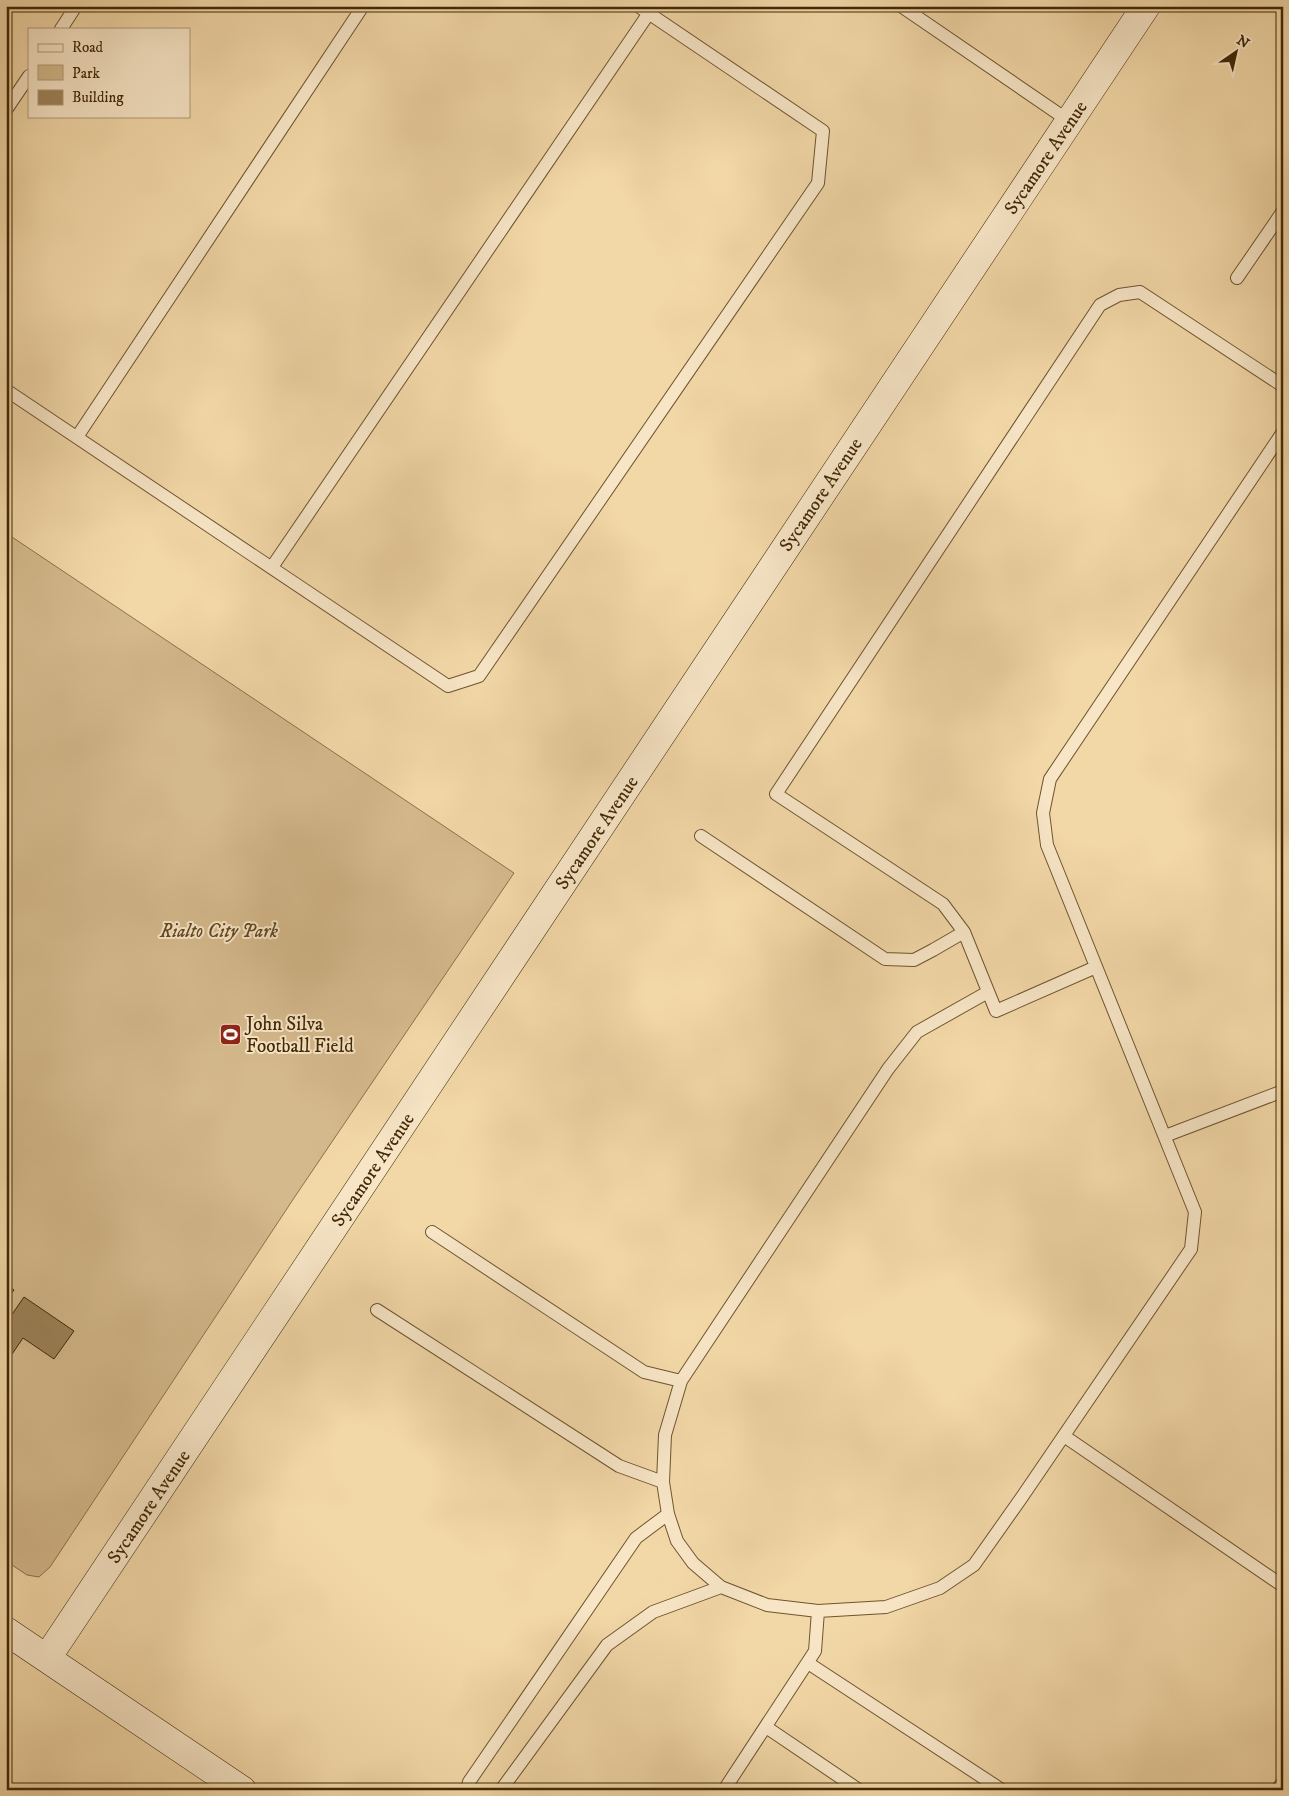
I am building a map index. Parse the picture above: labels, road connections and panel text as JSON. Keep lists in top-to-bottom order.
{
  "streets": {
    "street": ["Sycamore Avenue"]
  },
  "parks": ["Rialto City Park"],
  "places": {
    "sports": ["John Silva Football Field"]
  },
  "legend": ["Road", "Park", "Building"],
  "north": "top right"
}
